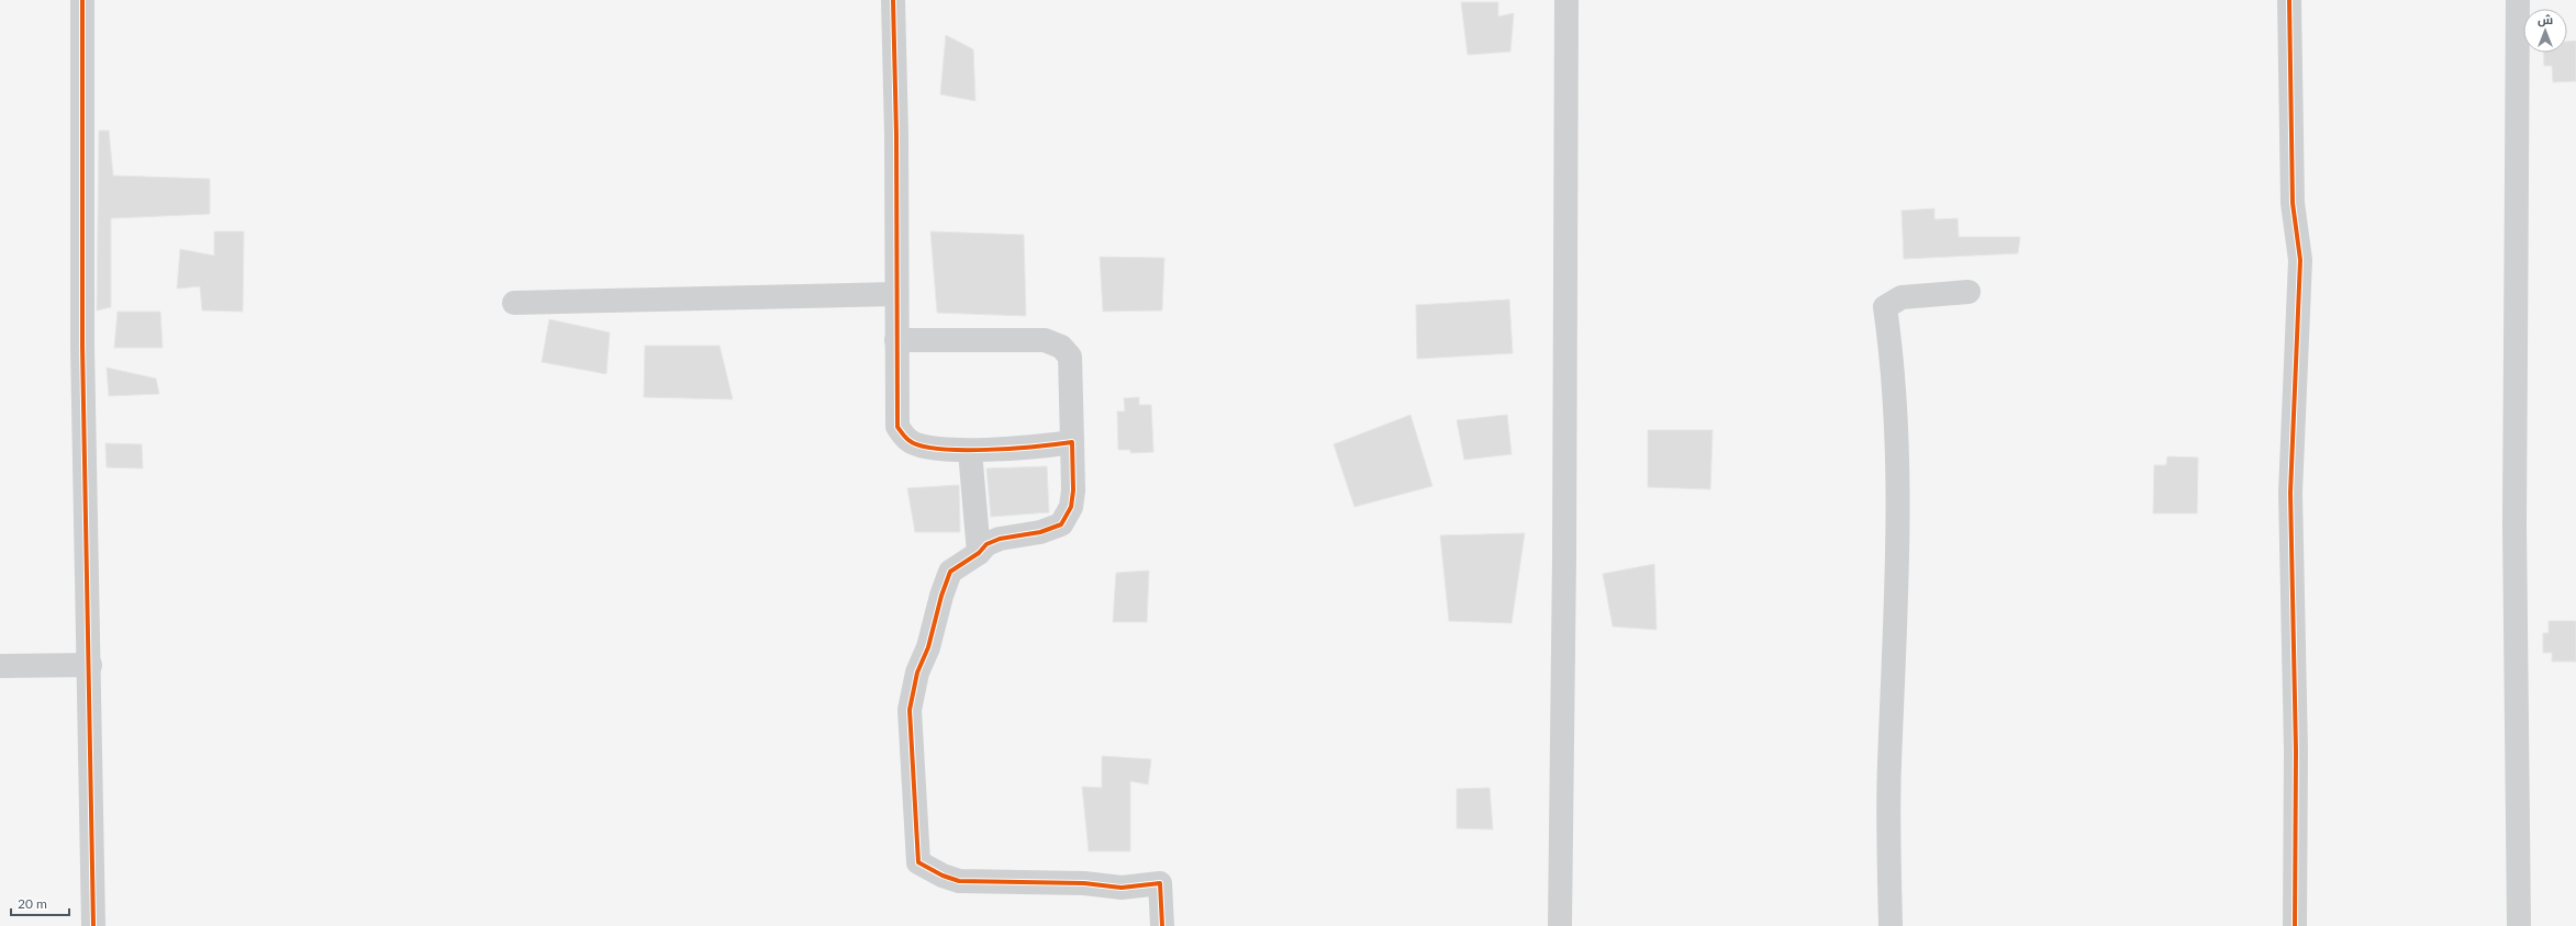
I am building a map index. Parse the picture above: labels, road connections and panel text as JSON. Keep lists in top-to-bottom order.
{
  "scale_bar": "20 m",
  "north": "top"
}
